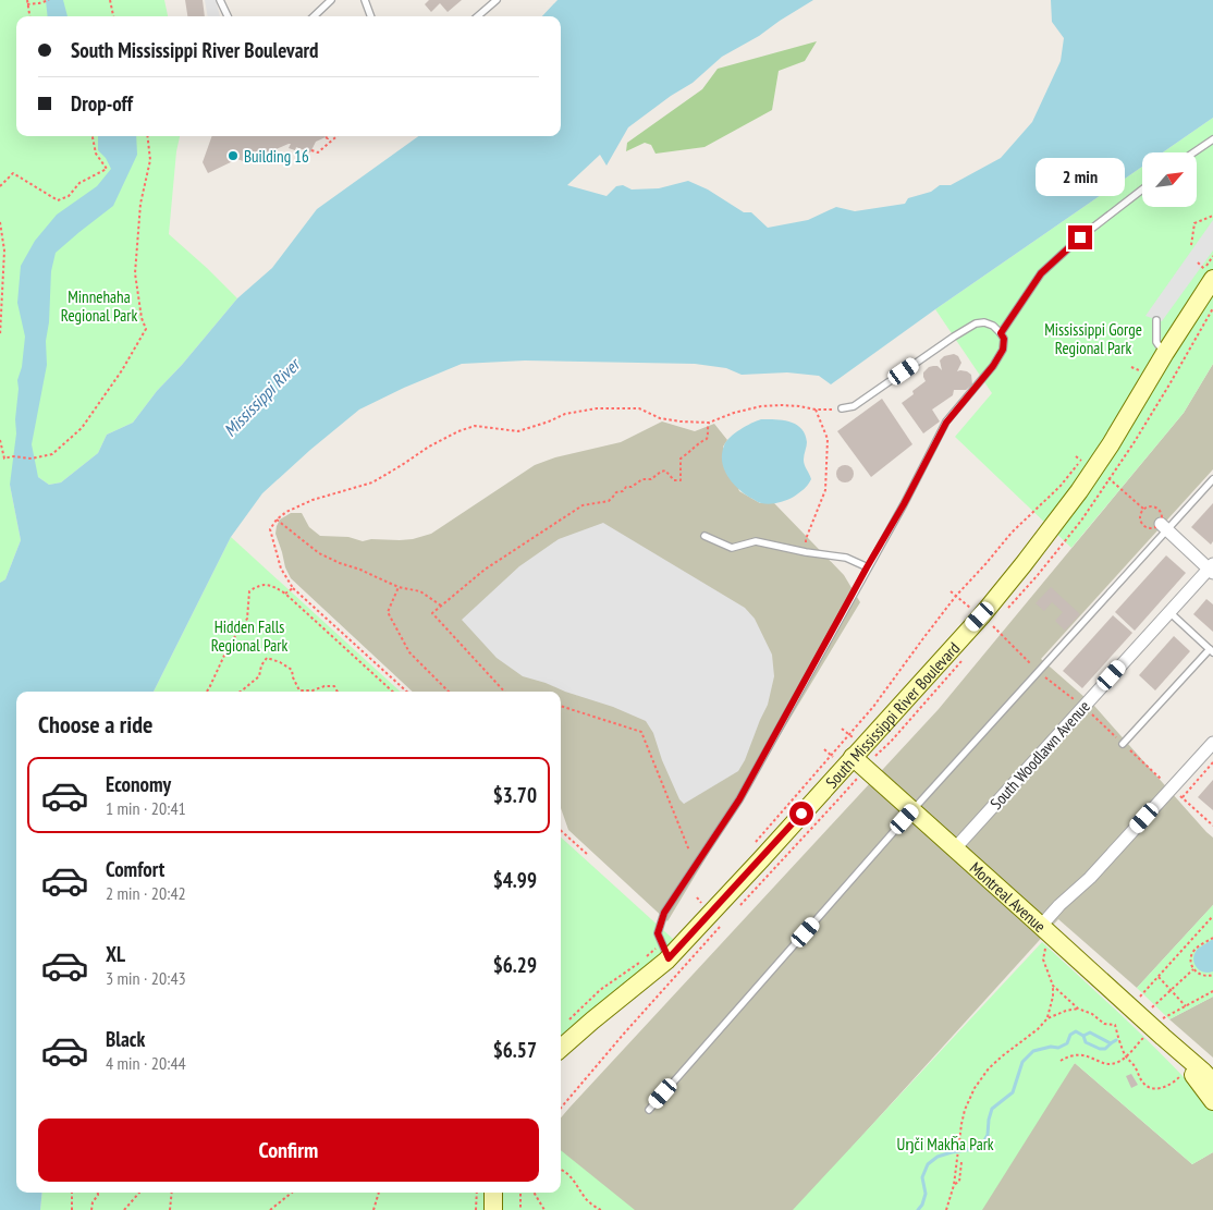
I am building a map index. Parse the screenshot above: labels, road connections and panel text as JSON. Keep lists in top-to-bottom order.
{
  "streets": {
    "street": ["South Mississippi River Boulevard", "South Woodlawn Avenue", "Montreal Avenue"]
  },
  "crossings": [
    ["South Mississippi River Boulevard", "Montreal Avenue"],
    ["South Woodlawn Avenue", "Montreal Avenue"]
  ],
  "water": ["Mississippi River"],
  "parks": [
    "Minnehaha Regional Park",
    "Mississippi Gorge Regional Park",
    "Hidden Falls Regional Park",
    "Uŋči Makȟa Park"
  ],
  "places": ["Building 16"],
  "north": "top right",
  "page": {
    "banner": ["South Mississippi River Boulevard", "Drop-off"],
    "bubble": "2 min",
    "heading": "Choose a ride",
    "list": [
      {
        "name": "Economy",
        "note": "1 min · 20:41",
        "value": "$3.70"
      },
      {
        "name": "Comfort",
        "note": "2 min · 20:42",
        "value": "$4.99"
      },
      {
        "name": "XL",
        "note": "3 min · 20:43",
        "value": "$6.29"
      },
      {
        "name": "Black",
        "note": "4 min · 20:44",
        "value": "$6.57"
      }
    ],
    "buttons": "Confirm"
  }
}
